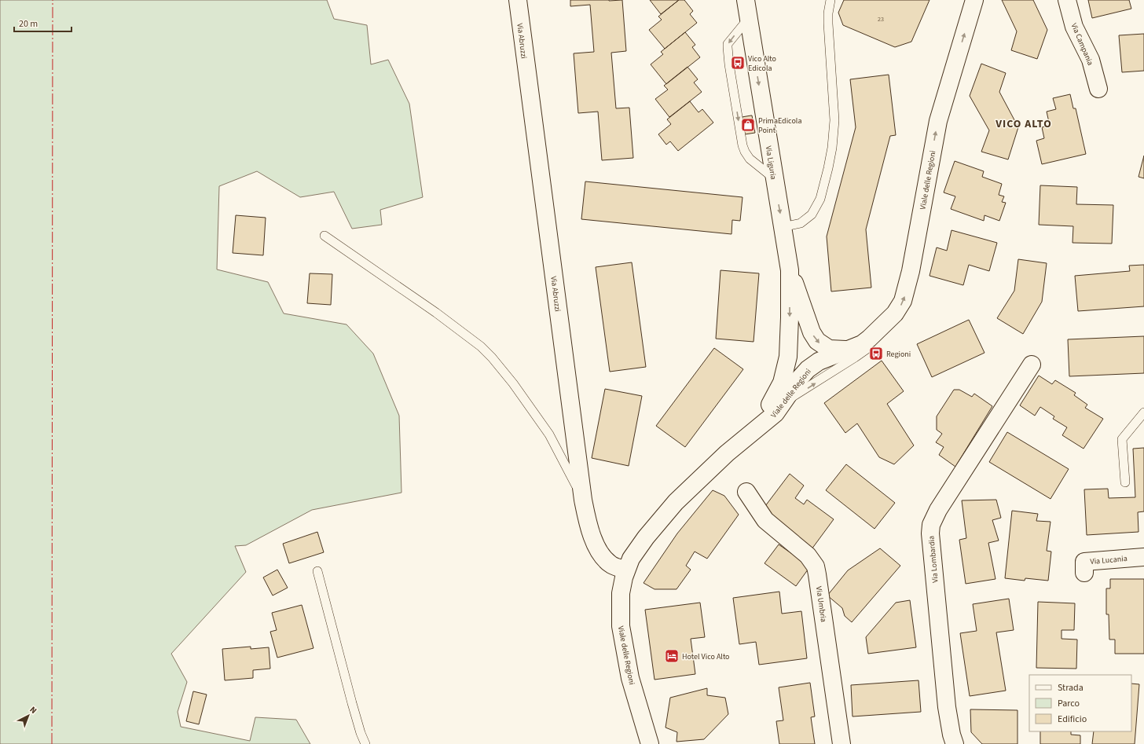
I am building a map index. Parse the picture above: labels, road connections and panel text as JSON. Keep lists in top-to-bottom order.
{
  "streets": {
    "street": [
      "Via Abruzzi",
      "Via Campania",
      "Via Liguria",
      "Viale delle Regioni",
      "Via Lombardia",
      "Via Lucania",
      "Via Umbria"
    ]
  },
  "crossings": [
    ["Via Abruzzi", "Viale delle Regioni"],
    ["Via Liguria", "Viale delle Regioni"]
  ],
  "one_way": ["Via Liguria", "Viale delle Regioni"],
  "districts": ["VICO ALTO"],
  "places": {
    "bus stop": ["Vico Alto Edicola", "Regioni"],
    "shop": ["PrimaEdicola Point"],
    "hotel": ["Hotel Vico Alto"]
  },
  "house_numbers": ["23"],
  "legend": ["Strada", "Parco", "Edificio"],
  "scale_bar": "20 m",
  "north": "top right"
}
